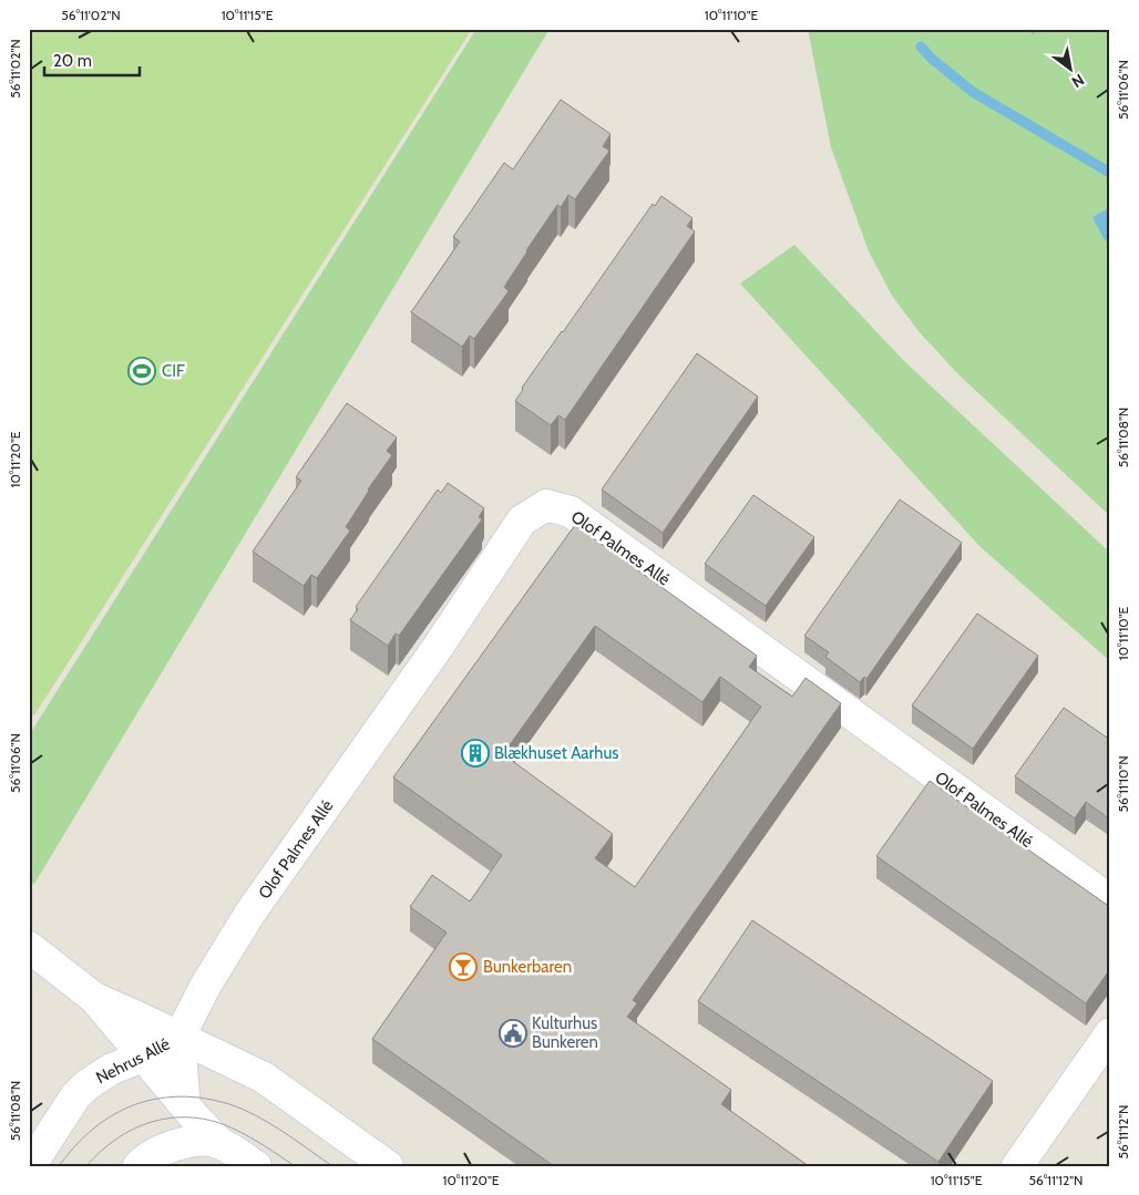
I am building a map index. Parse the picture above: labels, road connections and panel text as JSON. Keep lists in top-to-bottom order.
{
  "streets": {
    "street": ["Olof Palmes Allé", "Nehrus Allé"]
  },
  "crossings": [
    ["Olof Palmes Allé", "Nehrus Allé"]
  ],
  "places": {
    "sports": ["CIF"],
    "building": ["Blækhuset Aarhus"],
    "bar": ["Bunkerbaren"],
    "public building": ["Kulturhus Bunkeren"]
  },
  "scale_bar": "20 m",
  "north": "bottom right",
  "coordinates": [
    "56°11'02\"N",
    "10°11'15\"E",
    "10°11'10\"E",
    "56°11'06\"N",
    "56°11'08\"N",
    "10°11'20\"E",
    "56°11'10\"N",
    "56°11'12\"N"
  ]
}
